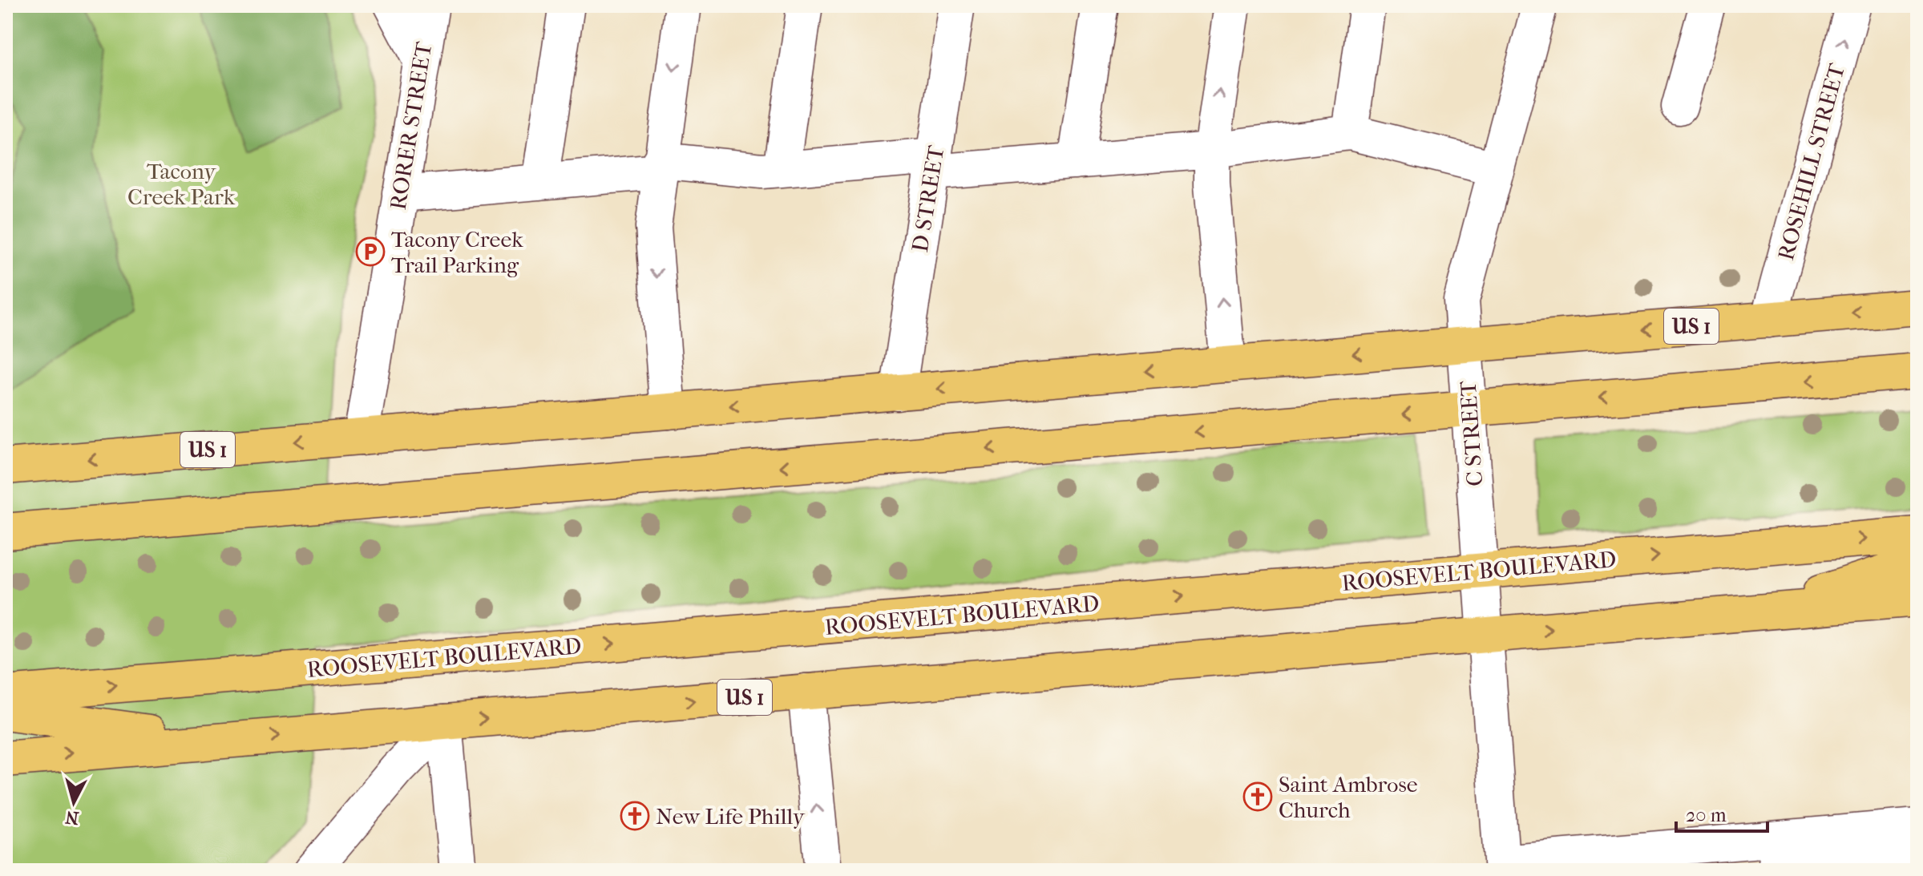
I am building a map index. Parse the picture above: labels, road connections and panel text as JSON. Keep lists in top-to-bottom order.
{
  "streets": {
    "highway": ["US 1", "ROOSEVELT BOULEVARD"],
    "street": [
      "RORER STREET",
      "ROSEHILL STREET",
      "D STREET",
      "C STREET"
    ]
  },
  "crossings": [
    ["RORER STREET", "US 1"],
    ["ROSEHILL STREET", "US 1"],
    ["D STREET", "US 1"],
    ["US 1", "C STREET"],
    ["C STREET", "ROOSEVELT BOULEVARD"]
  ],
  "parks": ["Tacony Creek Park"],
  "places": {
    "parking": ["Tacony Creek Trail Parking"],
    "church": ["Saint Ambrose Church", "New Life Philly"]
  },
  "scale_bar": "20 m",
  "north": "bottom"
}
